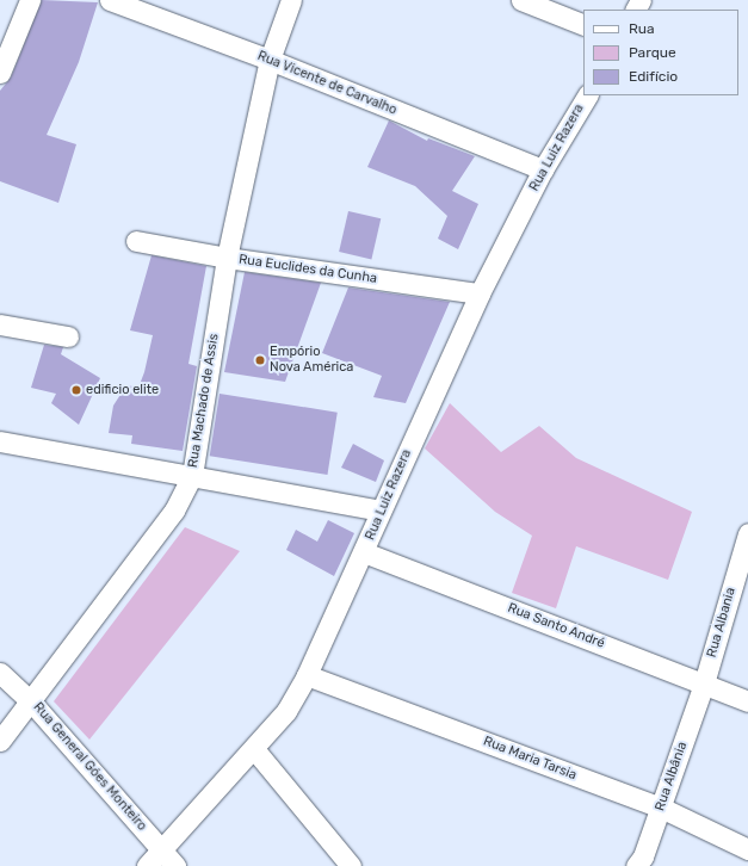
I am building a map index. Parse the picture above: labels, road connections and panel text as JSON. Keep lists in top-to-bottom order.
{
  "streets": {
    "street": [
      "Rua Vicente de Carvalho",
      "Rua Luiz Razera",
      "Rua Euclides da Cunha",
      "Rua Machado de Assis",
      "Rua Albania",
      "Rua Santo André",
      "Rua Maria Tarsia",
      "Rua General Góes Monteiro",
      "Rua Albânia"
    ]
  },
  "crossings": [
    ["Rua Vicente de Carvalho", "Rua Luiz Razera"],
    ["Rua Vicente de Carvalho", "Rua Machado de Assis"],
    ["Rua Luiz Razera", "Rua Euclides da Cunha"],
    ["Rua Luiz Razera", "Rua Santo André"],
    ["Rua Luiz Razera", "Rua Maria Tarsia"],
    ["Rua Luiz Razera", "Rua General Góes Monteiro"],
    ["Rua Euclides da Cunha", "Rua Machado de Assis"],
    ["Rua Machado de Assis", "Rua General Góes Monteiro"],
    ["Rua Albania", "Rua Santo André"],
    ["Rua Albania", "Rua Albânia"],
    ["Rua Santo André", "Rua Albânia"],
    ["Rua Maria Tarsia", "Rua Albânia"]
  ],
  "places": ["Empório Nova América", "edificio elite"],
  "legend": ["Rua", "Parque", "Edifício"]
}
